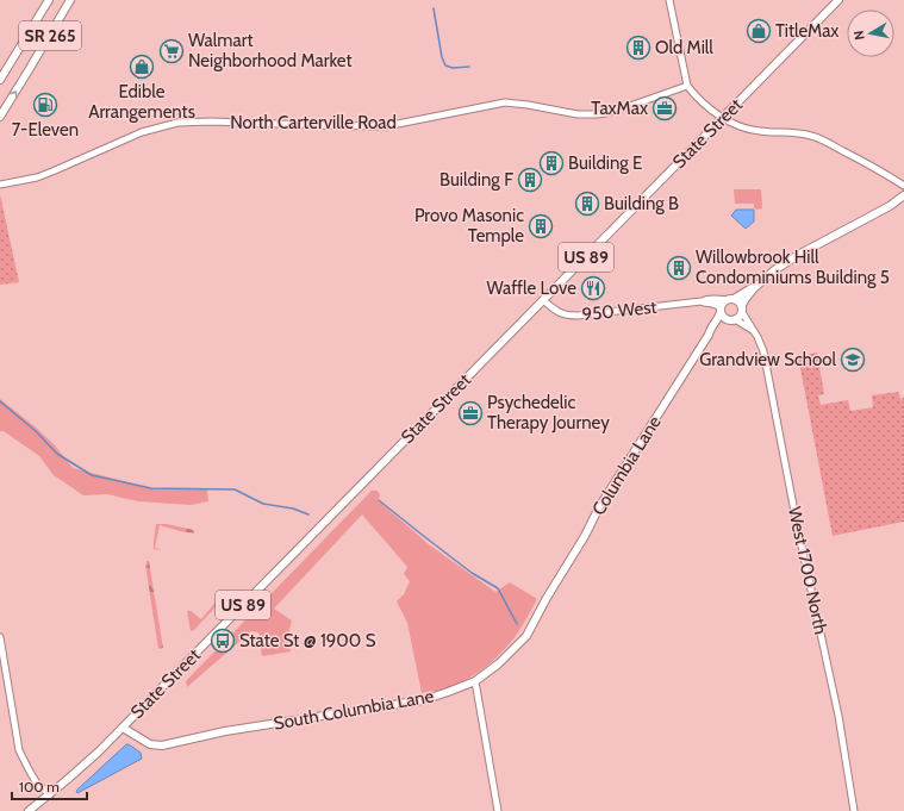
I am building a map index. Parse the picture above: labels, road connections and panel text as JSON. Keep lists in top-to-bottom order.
{
  "streets": {
    "main road": [
      "SR 265",
      "State Street",
      "US 89",
      "Columbia Lane",
      "South Columbia Lane"
    ],
    "street": ["North Carterville Road", "950 West", "West 1700 North"]
  },
  "crossings": [
    ["State Street", "950 West"],
    ["State Street", "South Columbia Lane"],
    ["950 West", "Columbia Lane"],
    ["950 West", "West 1700 North"],
    ["Columbia Lane", "West 1700 North"],
    ["Columbia Lane", "South Columbia Lane"]
  ],
  "places": {
    "shop": ["TitleMax", "Edible Arrangements"],
    "building": [
      "Old Mill",
      "Building E",
      "Building F",
      "Building B",
      "Provo Masonic Temple",
      "Willowbrook Hill Condominiums Building 5"
    ],
    "supermarket": ["Walmart Neighborhood Market"],
    "fuel station": ["7-Eleven"],
    "office": ["TaxMax", "Psychedelic Therapy Journey"],
    "restaurant": ["Waffle Love"],
    "school or university": ["Grandview School"],
    "bus stop": ["State St @ 1900 S"]
  },
  "scale_bar": "100 m",
  "north": "left"
}
